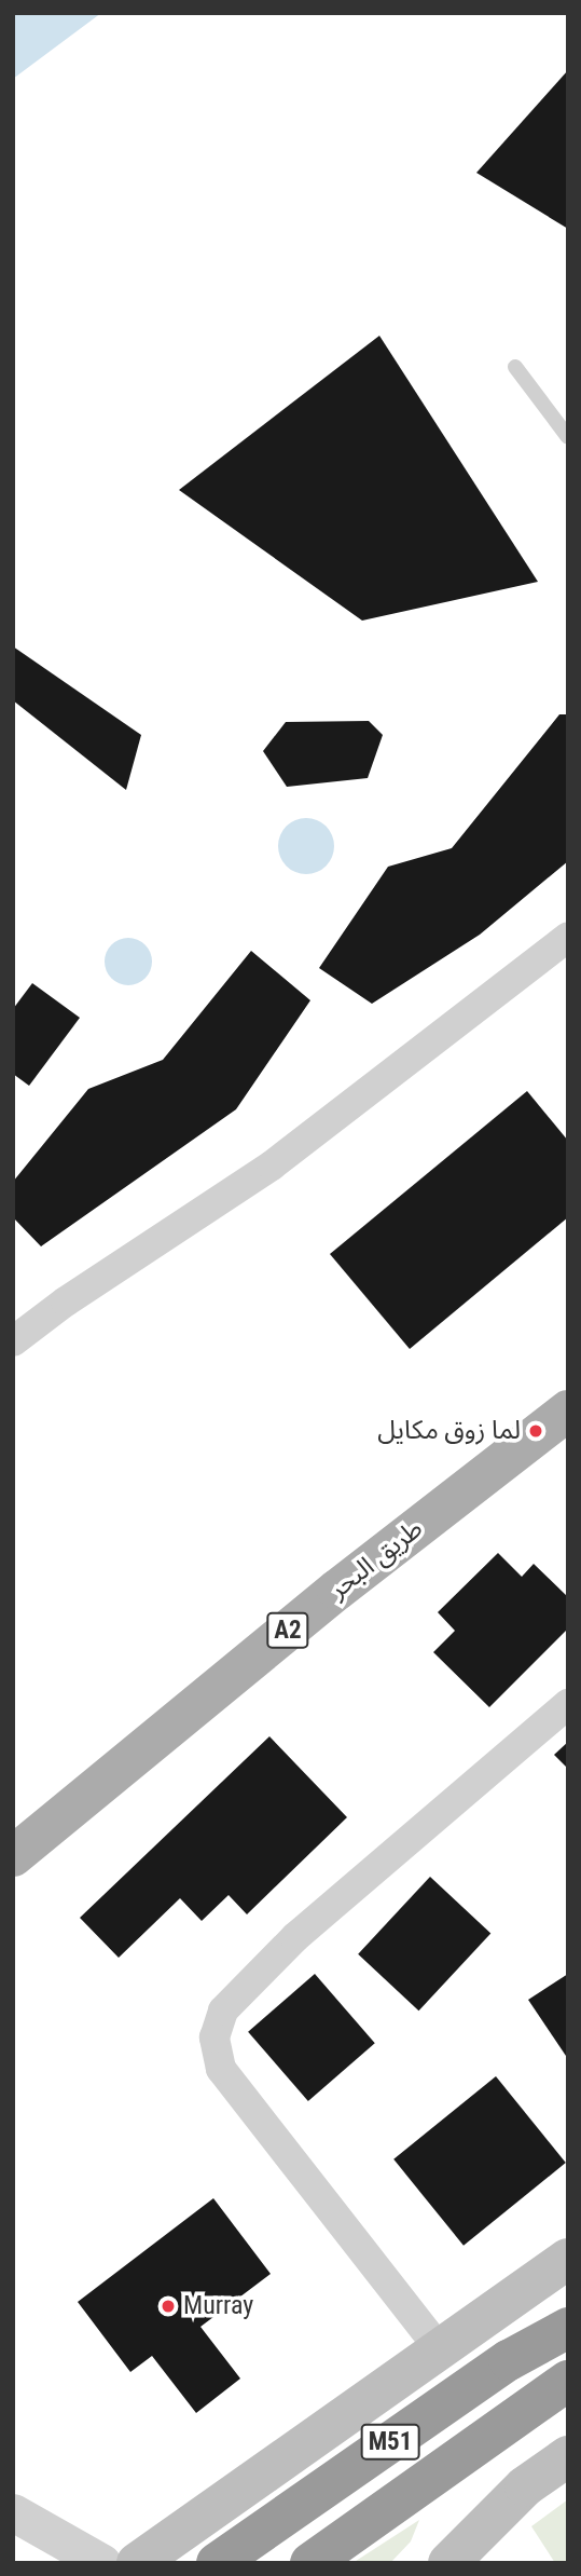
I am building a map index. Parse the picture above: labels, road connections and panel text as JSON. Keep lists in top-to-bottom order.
{
  "streets": {
    "highway": ["M51"],
    "main road": ["طريق البحر", "A2"]
  },
  "places": ["لما زوق مكايل", "Murray"]
}
